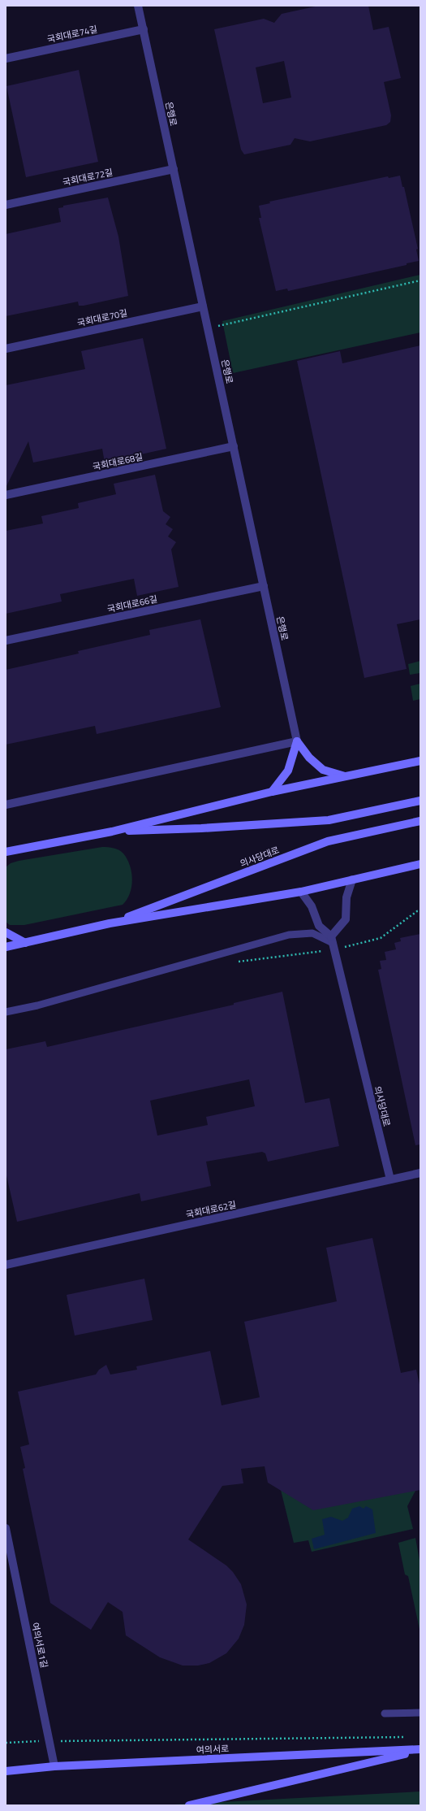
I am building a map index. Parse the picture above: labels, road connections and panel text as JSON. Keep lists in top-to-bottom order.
{
  "streets": {
    "main road": ["의사당대로", "여의서로"],
    "street": [
      "국회대로74길",
      "은행로",
      "국회대로72길",
      "국회대로70길",
      "국회대로68길",
      "국회대로66길",
      "국회대로62길",
      "여의서로1길"
    ]
  },
  "crossings": [
    ["국회대로74길", "은행로"],
    ["은행로", "국회대로72길"],
    ["은행로", "국회대로70길"],
    ["은행로", "국회대로68길"],
    ["은행로", "국회대로66길"],
    ["의사당대로", "국회대로62길"],
    ["여의서로1길", "여의서로"]
  ]
}
